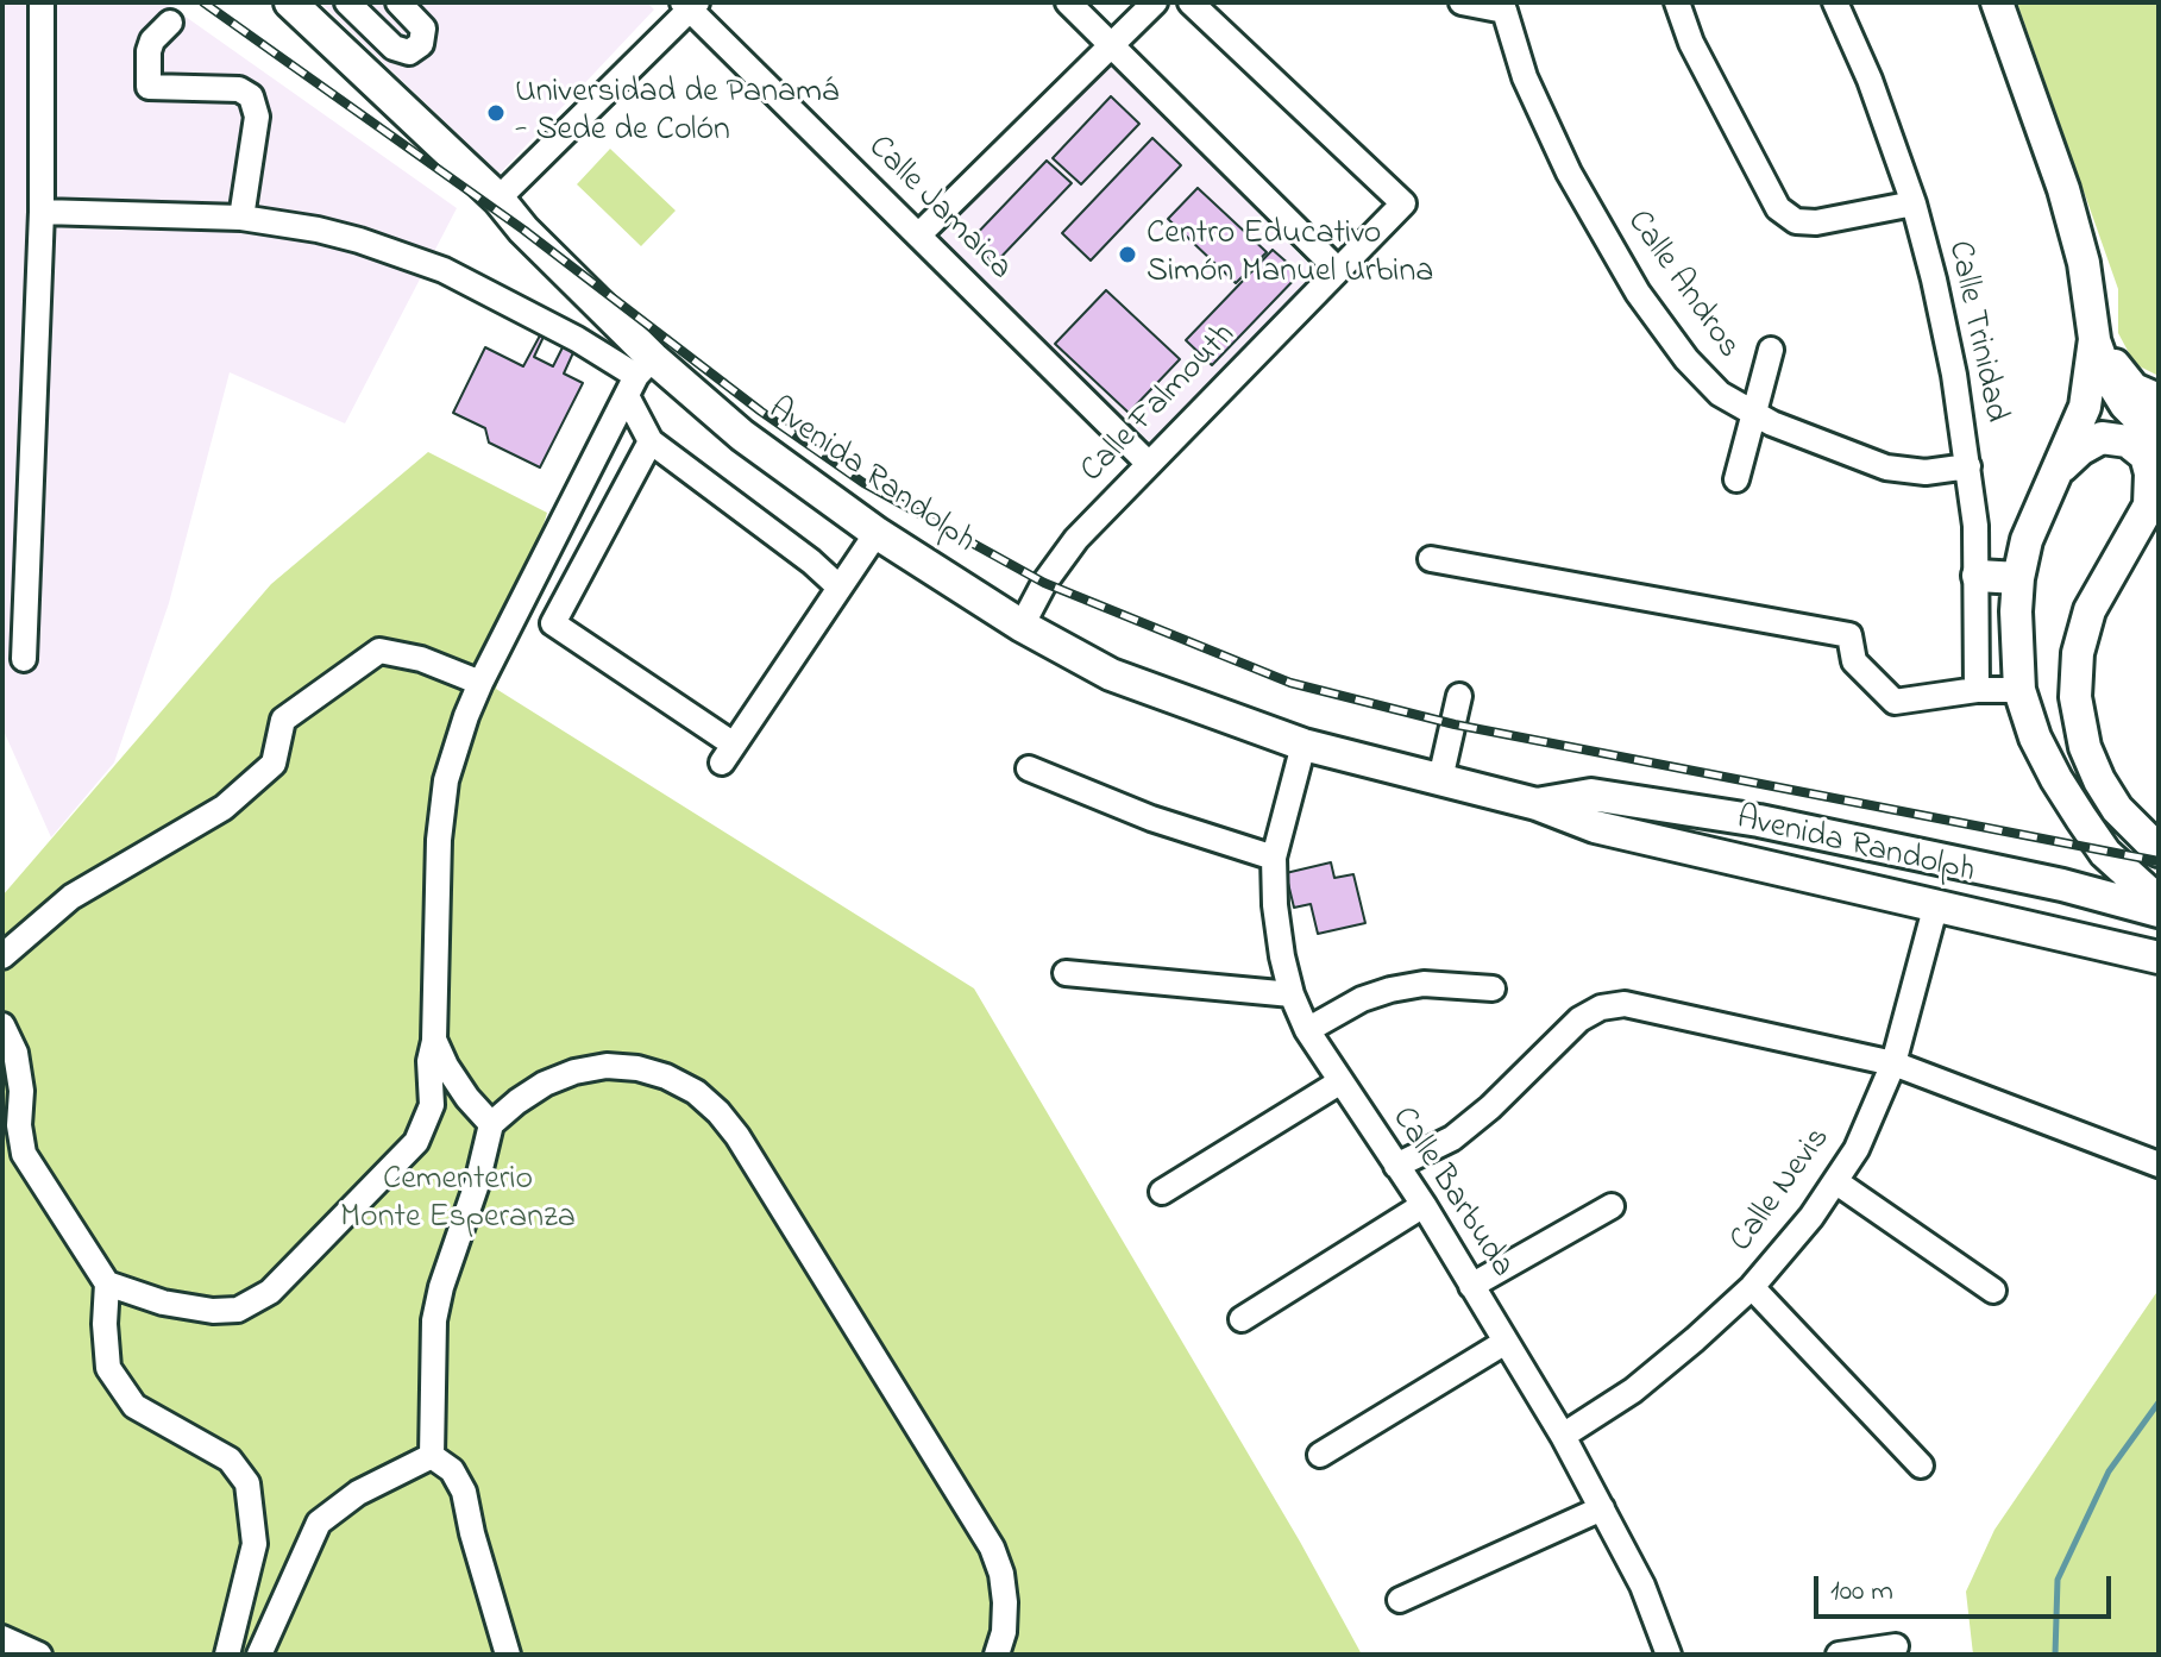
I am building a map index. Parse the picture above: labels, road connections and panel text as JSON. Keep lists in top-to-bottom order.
{
  "streets": {
    "main road": ["Avenida Randolph"],
    "street": [
      "Calle Jamaica",
      "Calle Andros",
      "Calle Trinidad",
      "Calle Falmouth",
      "Calle Nevis",
      "Calle Barbuda"
    ]
  },
  "crossings": [
    ["Calle Jamaica", "Calle Falmouth"],
    ["Calle Andros", "Calle Trinidad"],
    ["Calle Falmouth", "Avenida Randolph"],
    ["Avenida Randolph", "Calle Nevis"],
    ["Avenida Randolph", "Calle Barbuda"],
    ["Calle Nevis", "Calle Barbuda"]
  ],
  "parks": ["Cementerio Monte Esperanza"],
  "places": ["Universidad de Panamá - Sede de Colón", "Centro Educativo Simón Manuel Urbina"],
  "scale_bar": "100 m"
}
